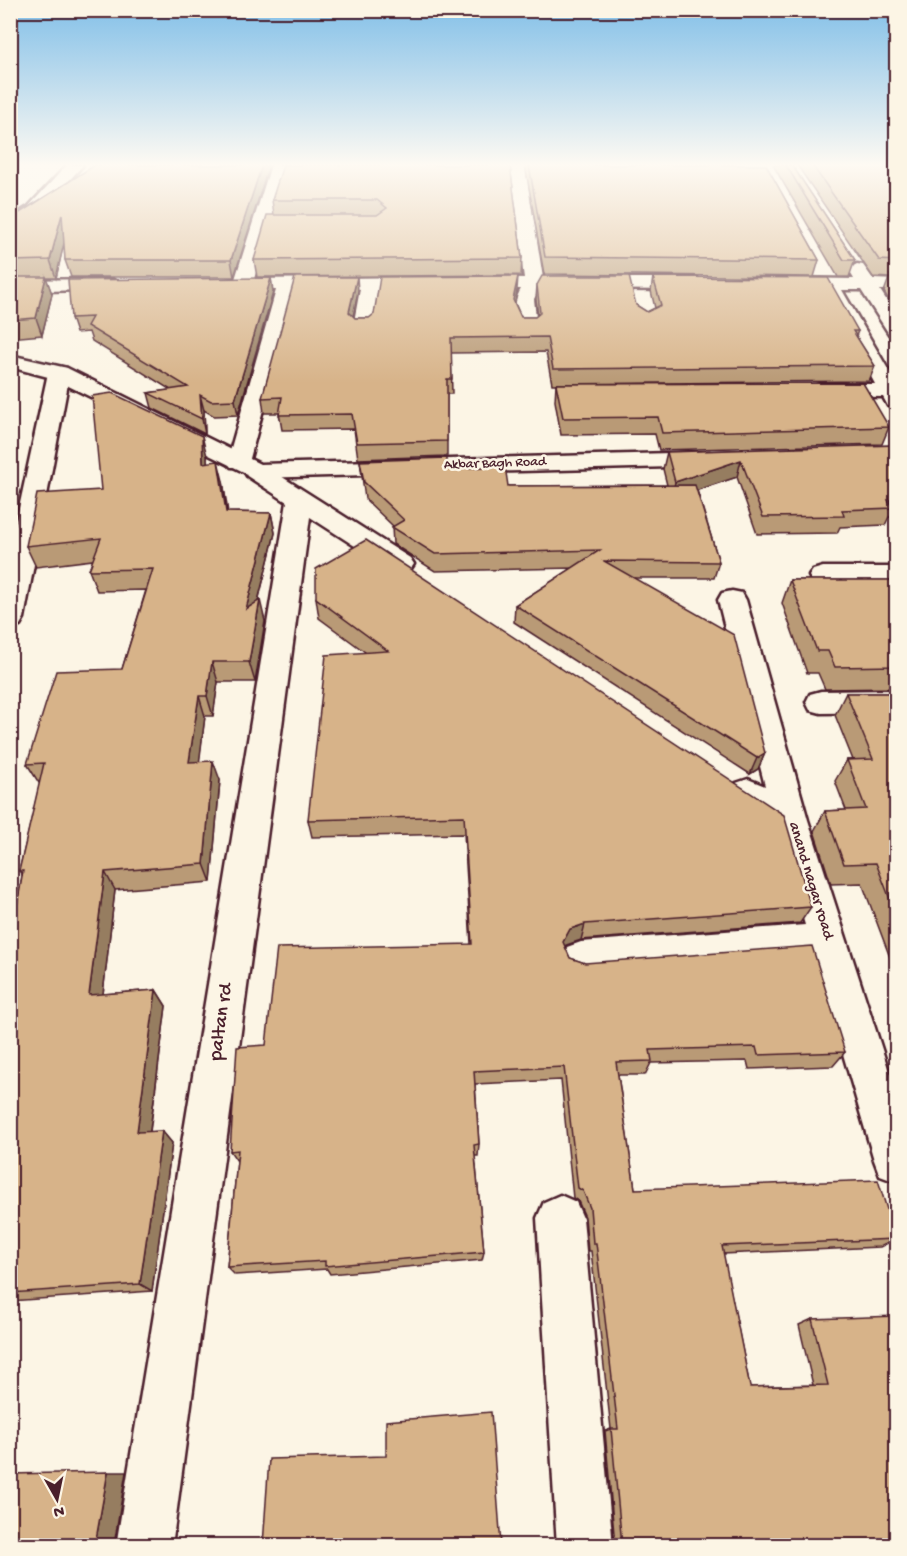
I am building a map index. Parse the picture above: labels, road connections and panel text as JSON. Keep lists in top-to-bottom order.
{
  "streets": {
    "street": ["Akbar Bagh Road", "anand nagar road", "paltan rd"]
  },
  "north": "bottom"
}
